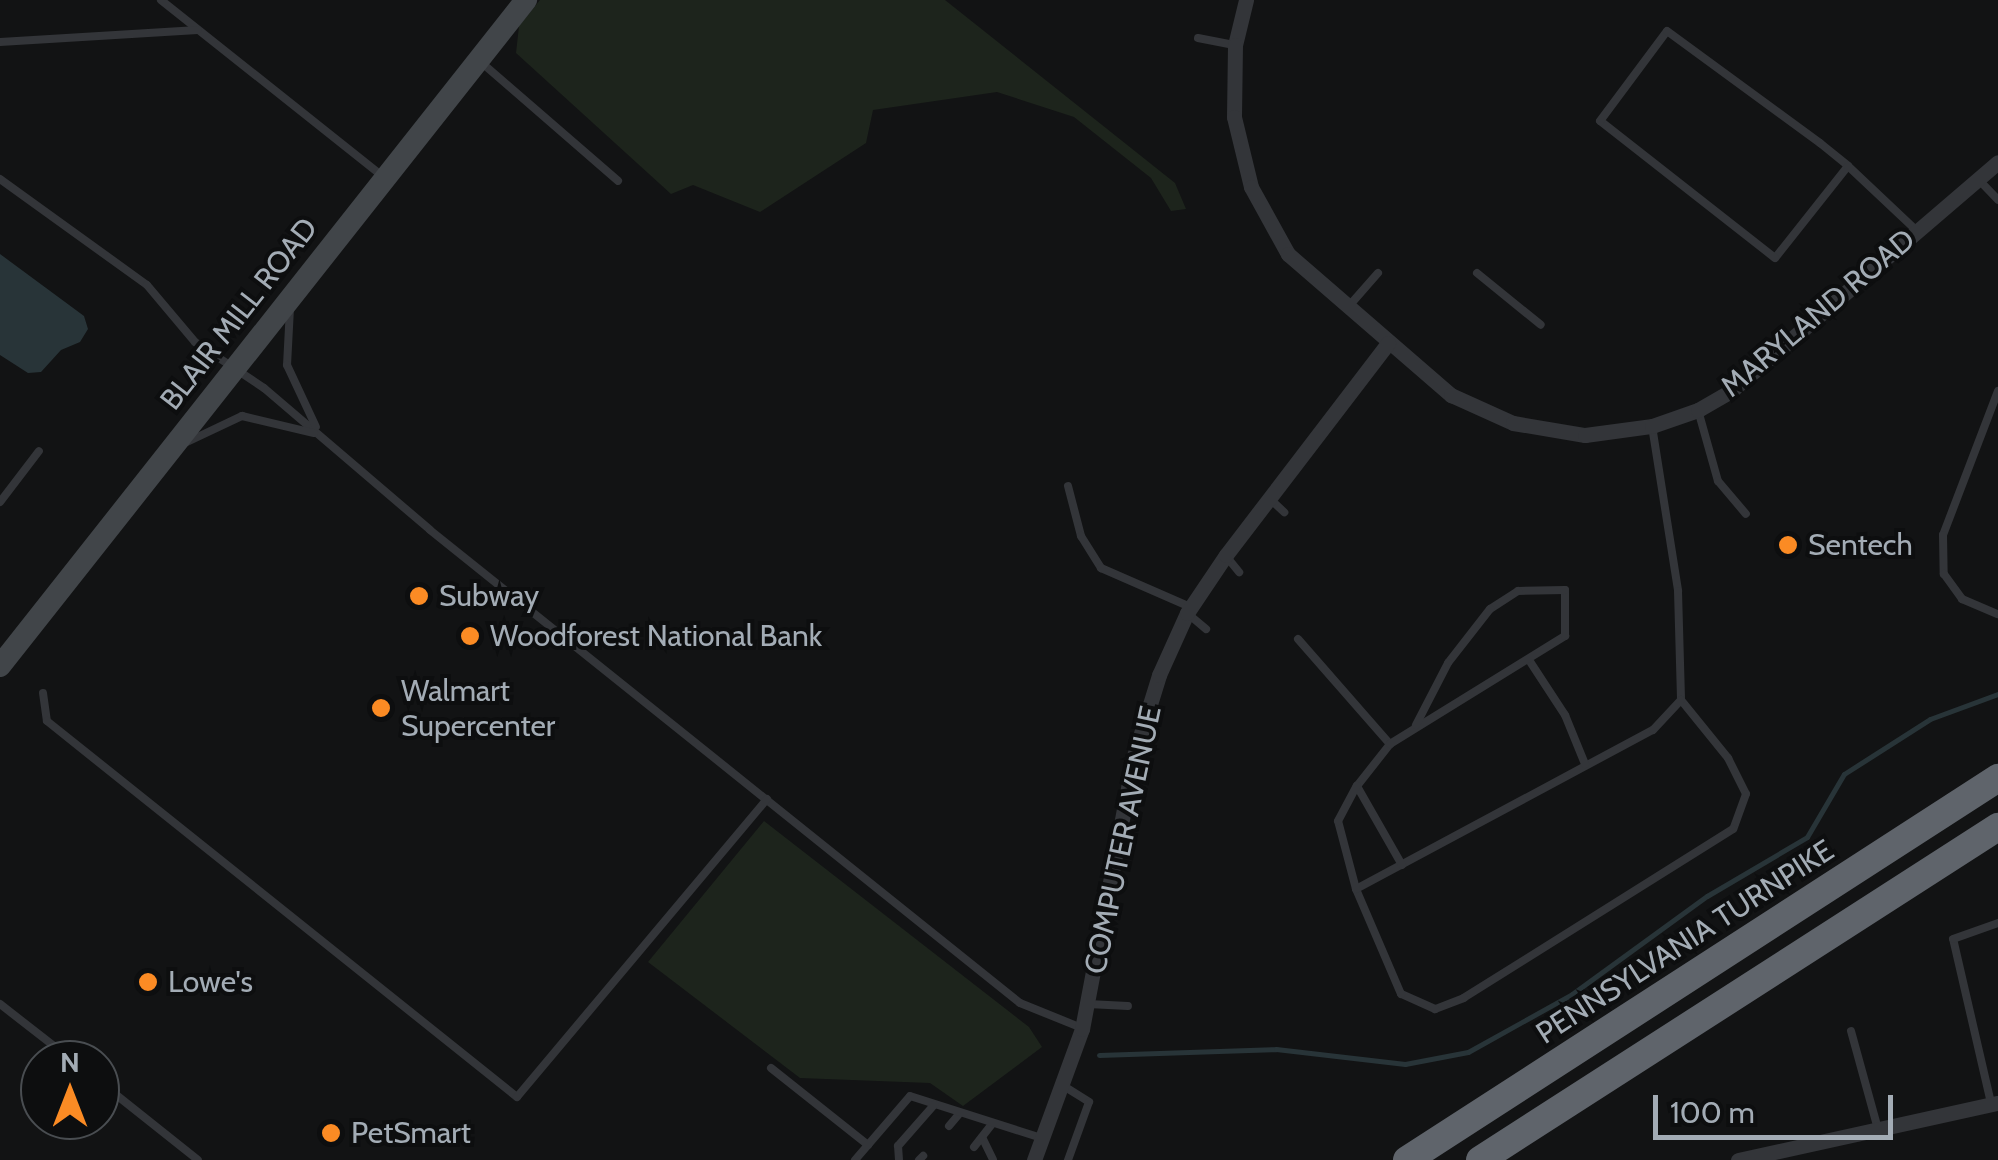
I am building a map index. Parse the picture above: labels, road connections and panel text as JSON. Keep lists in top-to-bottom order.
{
  "streets": {
    "highway": ["PENNSYLVANIA TURNPIKE"],
    "main road": ["BLAIR MILL ROAD"],
    "street": ["MARYLAND ROAD", "COMPUTER AVENUE"]
  },
  "crossings": [
    ["MARYLAND ROAD", "COMPUTER AVENUE"]
  ],
  "places": [
    "Sentech",
    "Subway",
    "Woodforest National Bank",
    "Walmart Supercenter",
    "Lowe's",
    "PetSmart"
  ],
  "scale_bar": "100 m",
  "north": "top"
}
